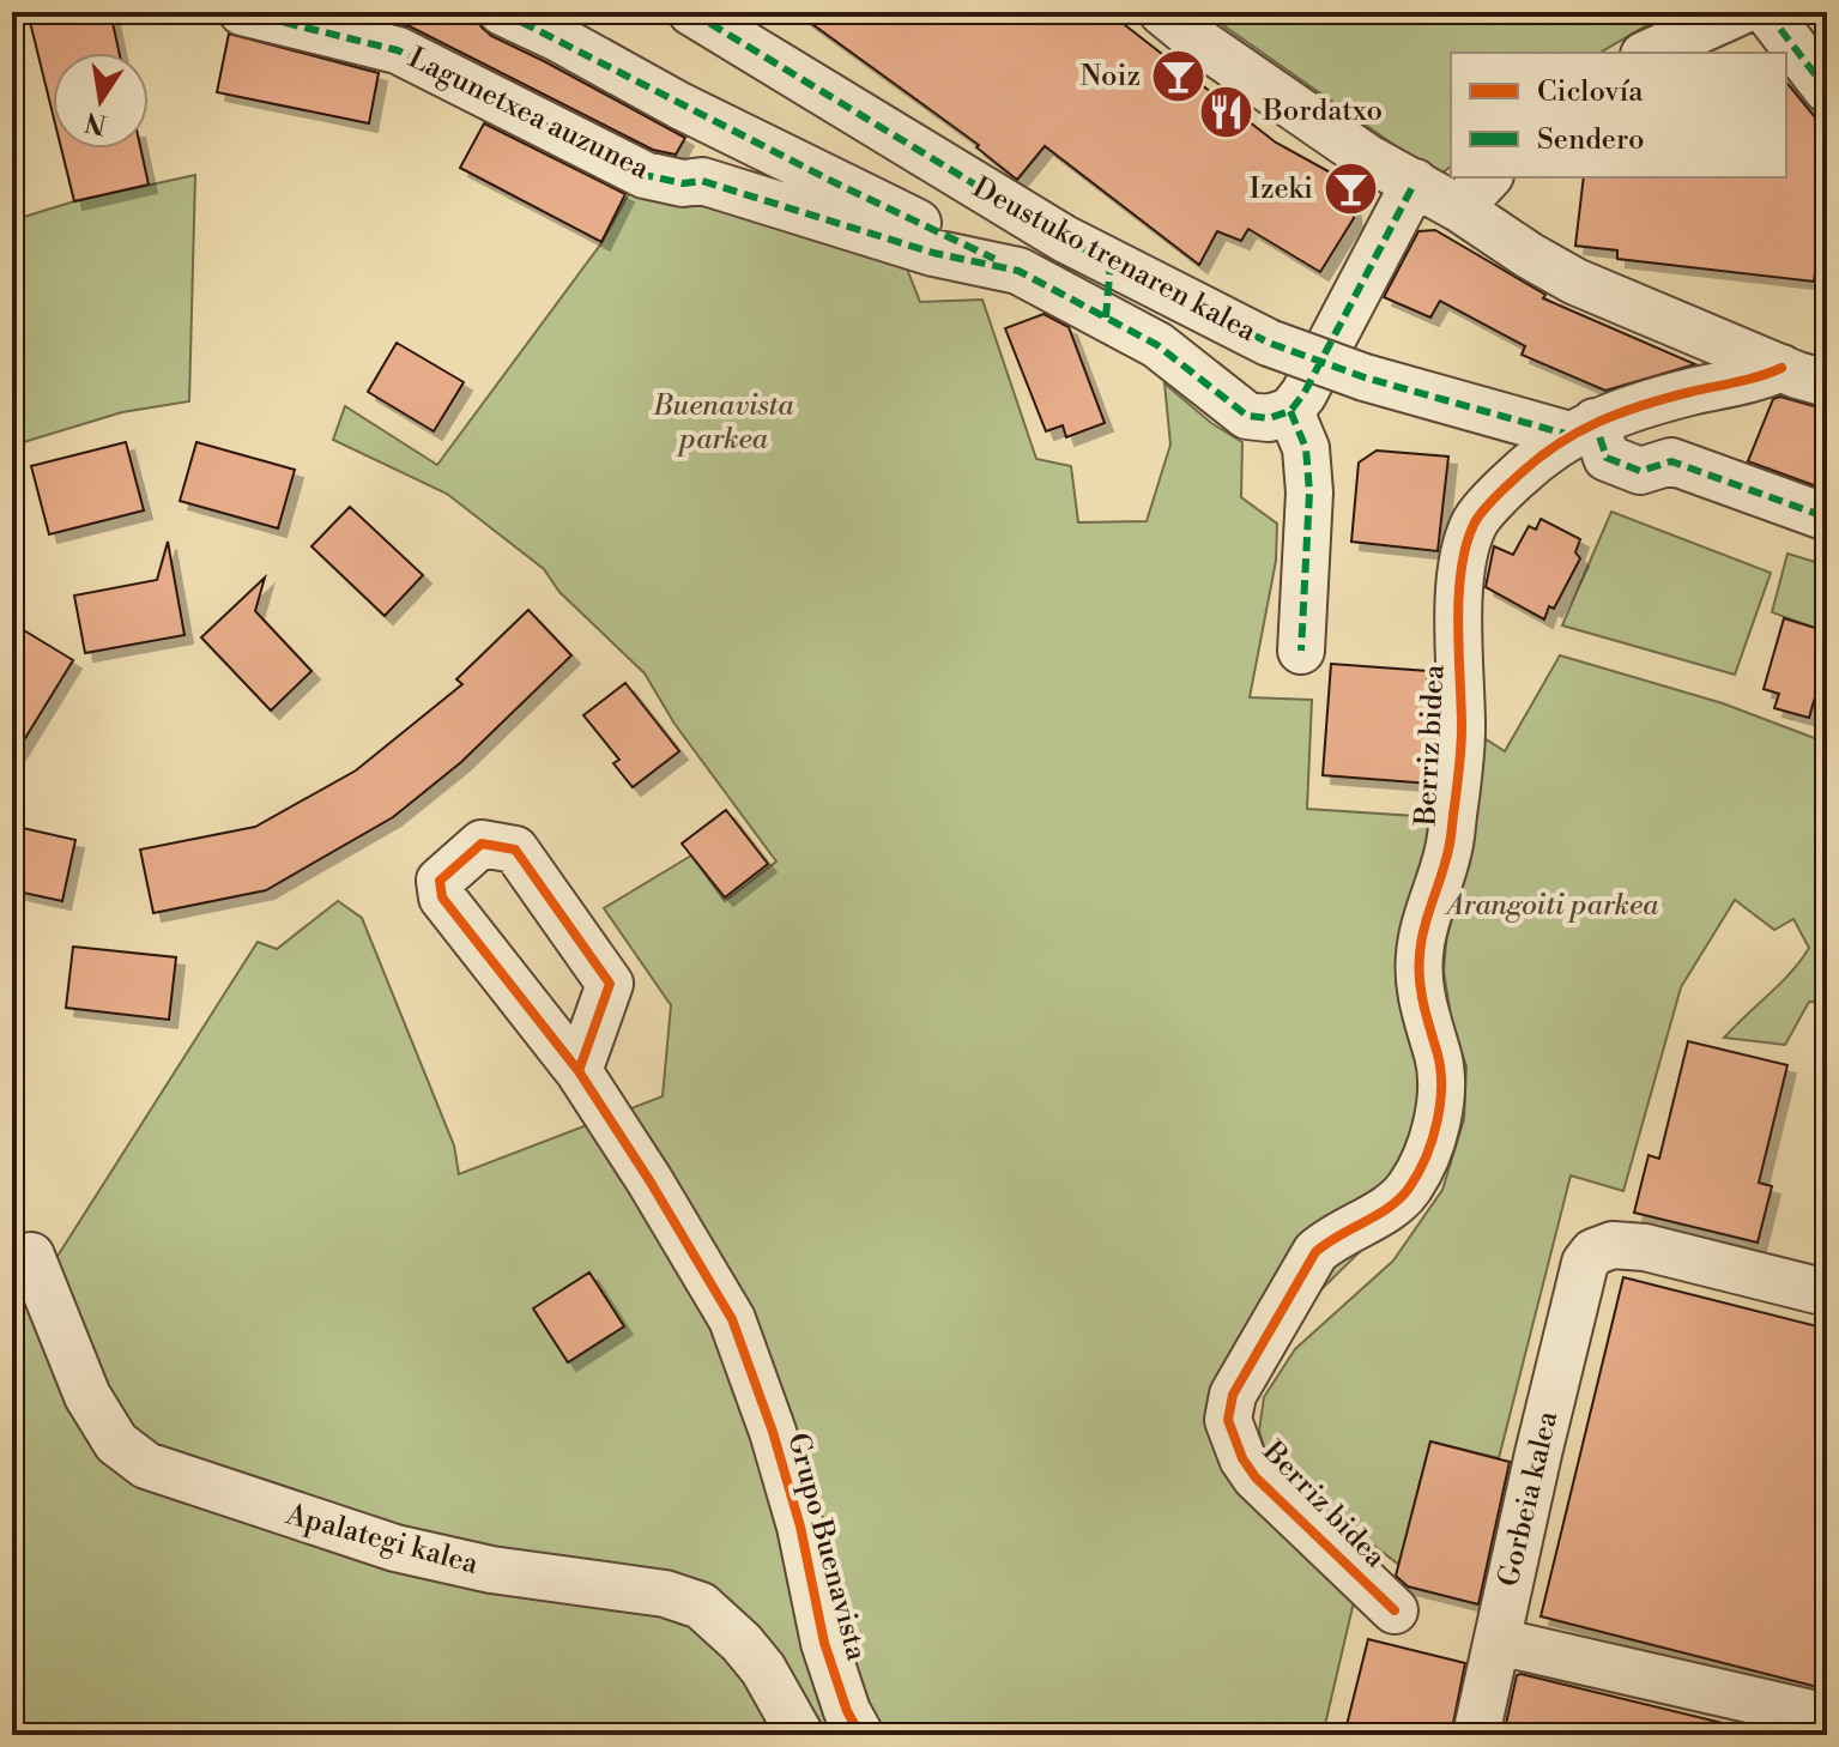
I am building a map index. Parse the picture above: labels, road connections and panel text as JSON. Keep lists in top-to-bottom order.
{
  "streets": {
    "street": [
      "Lagunetxea auzunea",
      "Deustuko trenaren kalea",
      "Berriz bidea",
      "Gorbeia kalea",
      "Apalategi kalea",
      "Grupo Buenavista"
    ]
  },
  "crossings": [
    ["Deustuko trenaren kalea", "Berriz bidea"]
  ],
  "parks": ["Buenavista parkea", "Arangoiti parkea"],
  "places": {
    "bar": ["Noiz", "Izeki"],
    "restaurant": ["Bordatxo"]
  },
  "legend": ["Ciclovía", "Sendero"],
  "north": "bottom"
}
